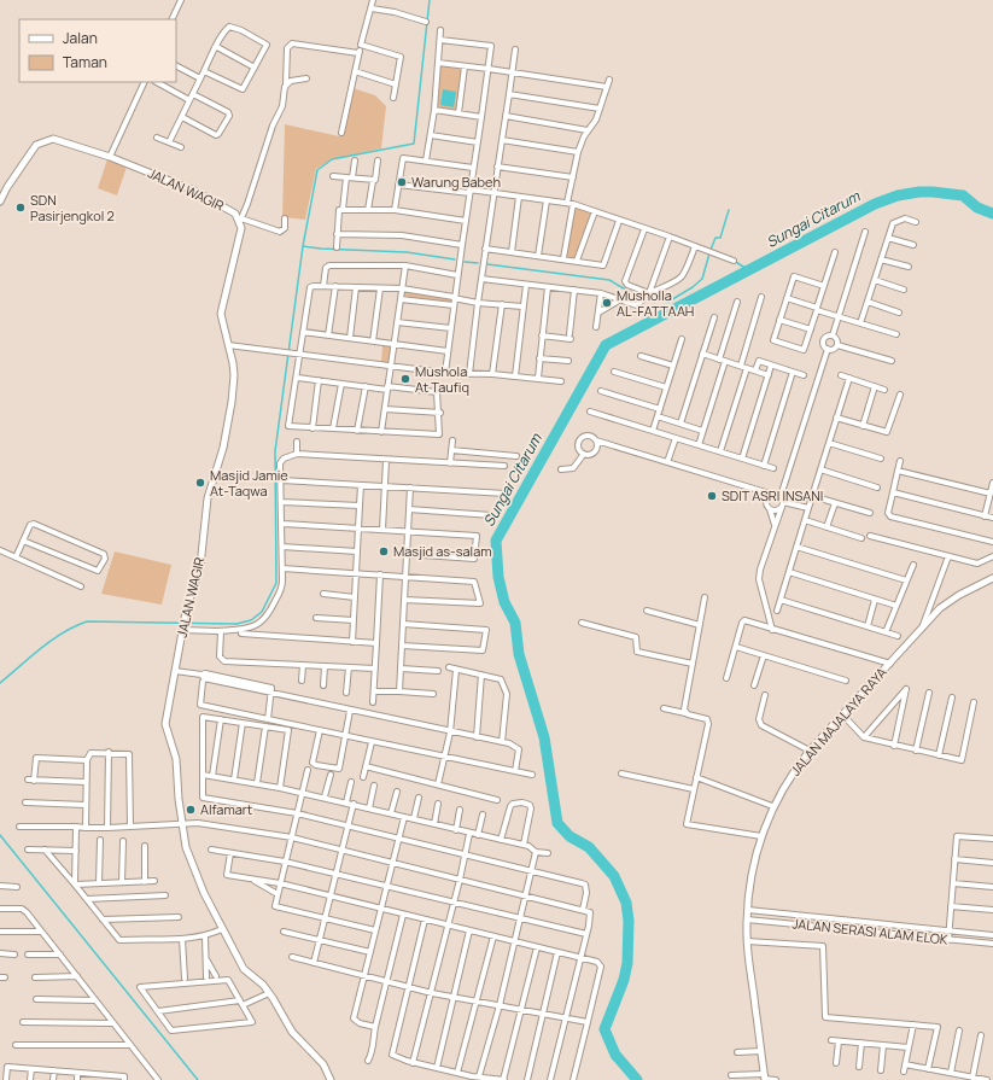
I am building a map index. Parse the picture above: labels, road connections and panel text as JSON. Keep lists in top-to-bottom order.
{
  "streets": {
    "street": ["JALAN WAGIR", "JALAN MAJALAYA RAYA", "JALAN SERASI ALAM ELOK"]
  },
  "crossings": [
    ["JALAN MAJALAYA RAYA", "JALAN SERASI ALAM ELOK"]
  ],
  "water": ["Sungai Citarum"],
  "places": [
    "Warung Babeh",
    "SDN Pasirjengkol 2",
    "Musholla AL-FATTAAH",
    "Mushola At Taufiq",
    "Masjid Jamie At-Taqwa",
    "SDIT ASRI INSANI",
    "Masjid as-salam",
    "Alfamart"
  ],
  "legend": ["Jalan", "Taman"]
}
